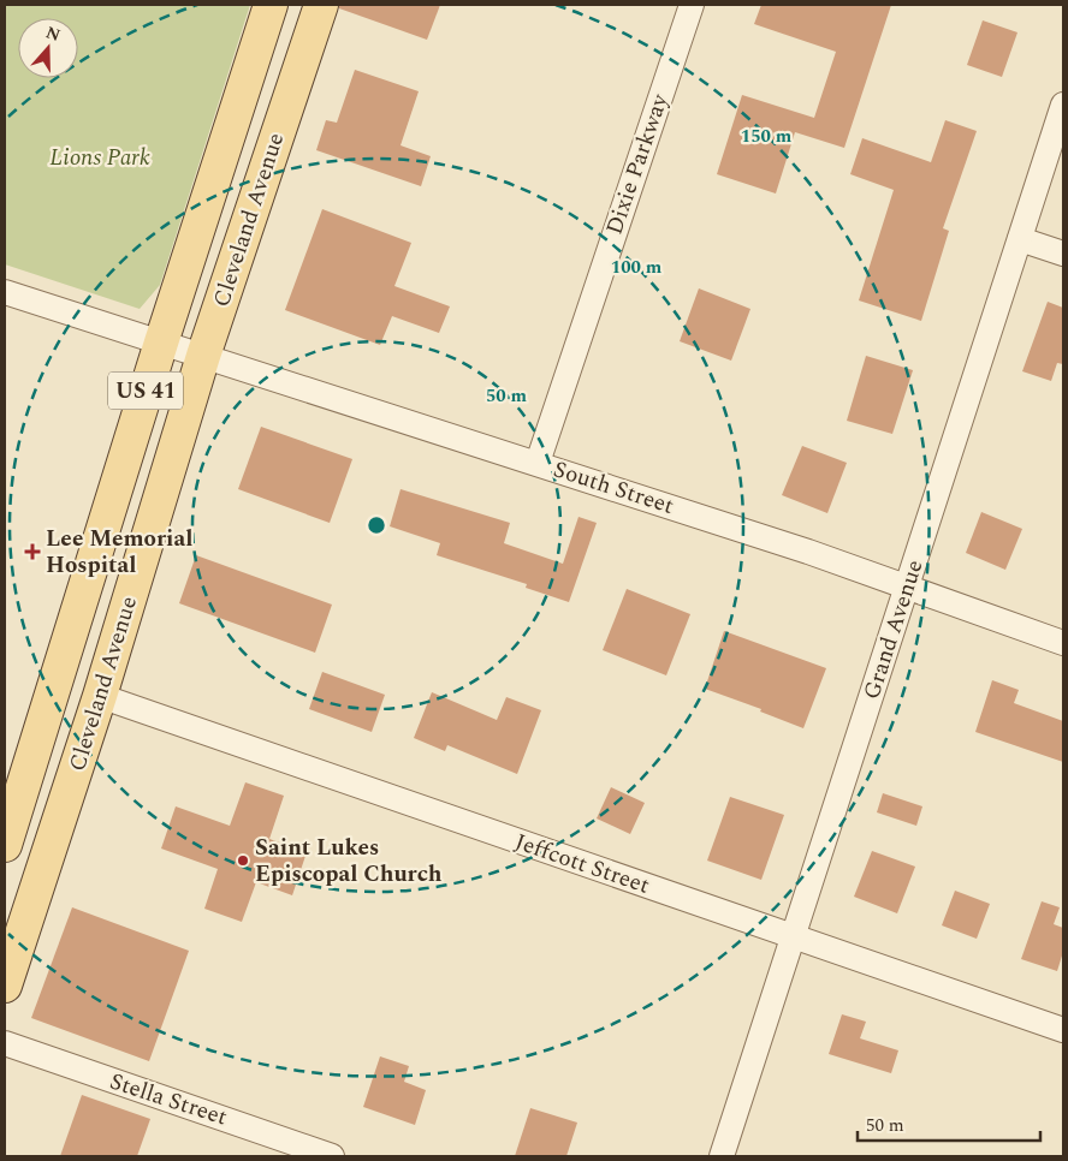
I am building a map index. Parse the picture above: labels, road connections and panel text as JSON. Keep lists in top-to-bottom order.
{
  "streets": {
    "main road": ["Cleveland Avenue", "US 41"],
    "street": [
      "Dixie Parkway",
      "South Street",
      "Grand Avenue",
      "Jeffcott Street",
      "Stella Street"
    ]
  },
  "crossings": [
    ["Dixie Parkway", "South Street"],
    ["Cleveland Avenue", "South Street"],
    ["Cleveland Avenue", "Jeffcott Street"],
    ["South Street", "Grand Avenue"],
    ["Grand Avenue", "Jeffcott Street"]
  ],
  "parks": ["Lions Park"],
  "places": {
    "health": ["Lee Memorial Hospital"],
    "other": ["Saint Lukes Episcopal Church"]
  },
  "scale_bar": "50 m",
  "north": "top",
  "rings": ["150 m", "100 m", "50 m"]
}
